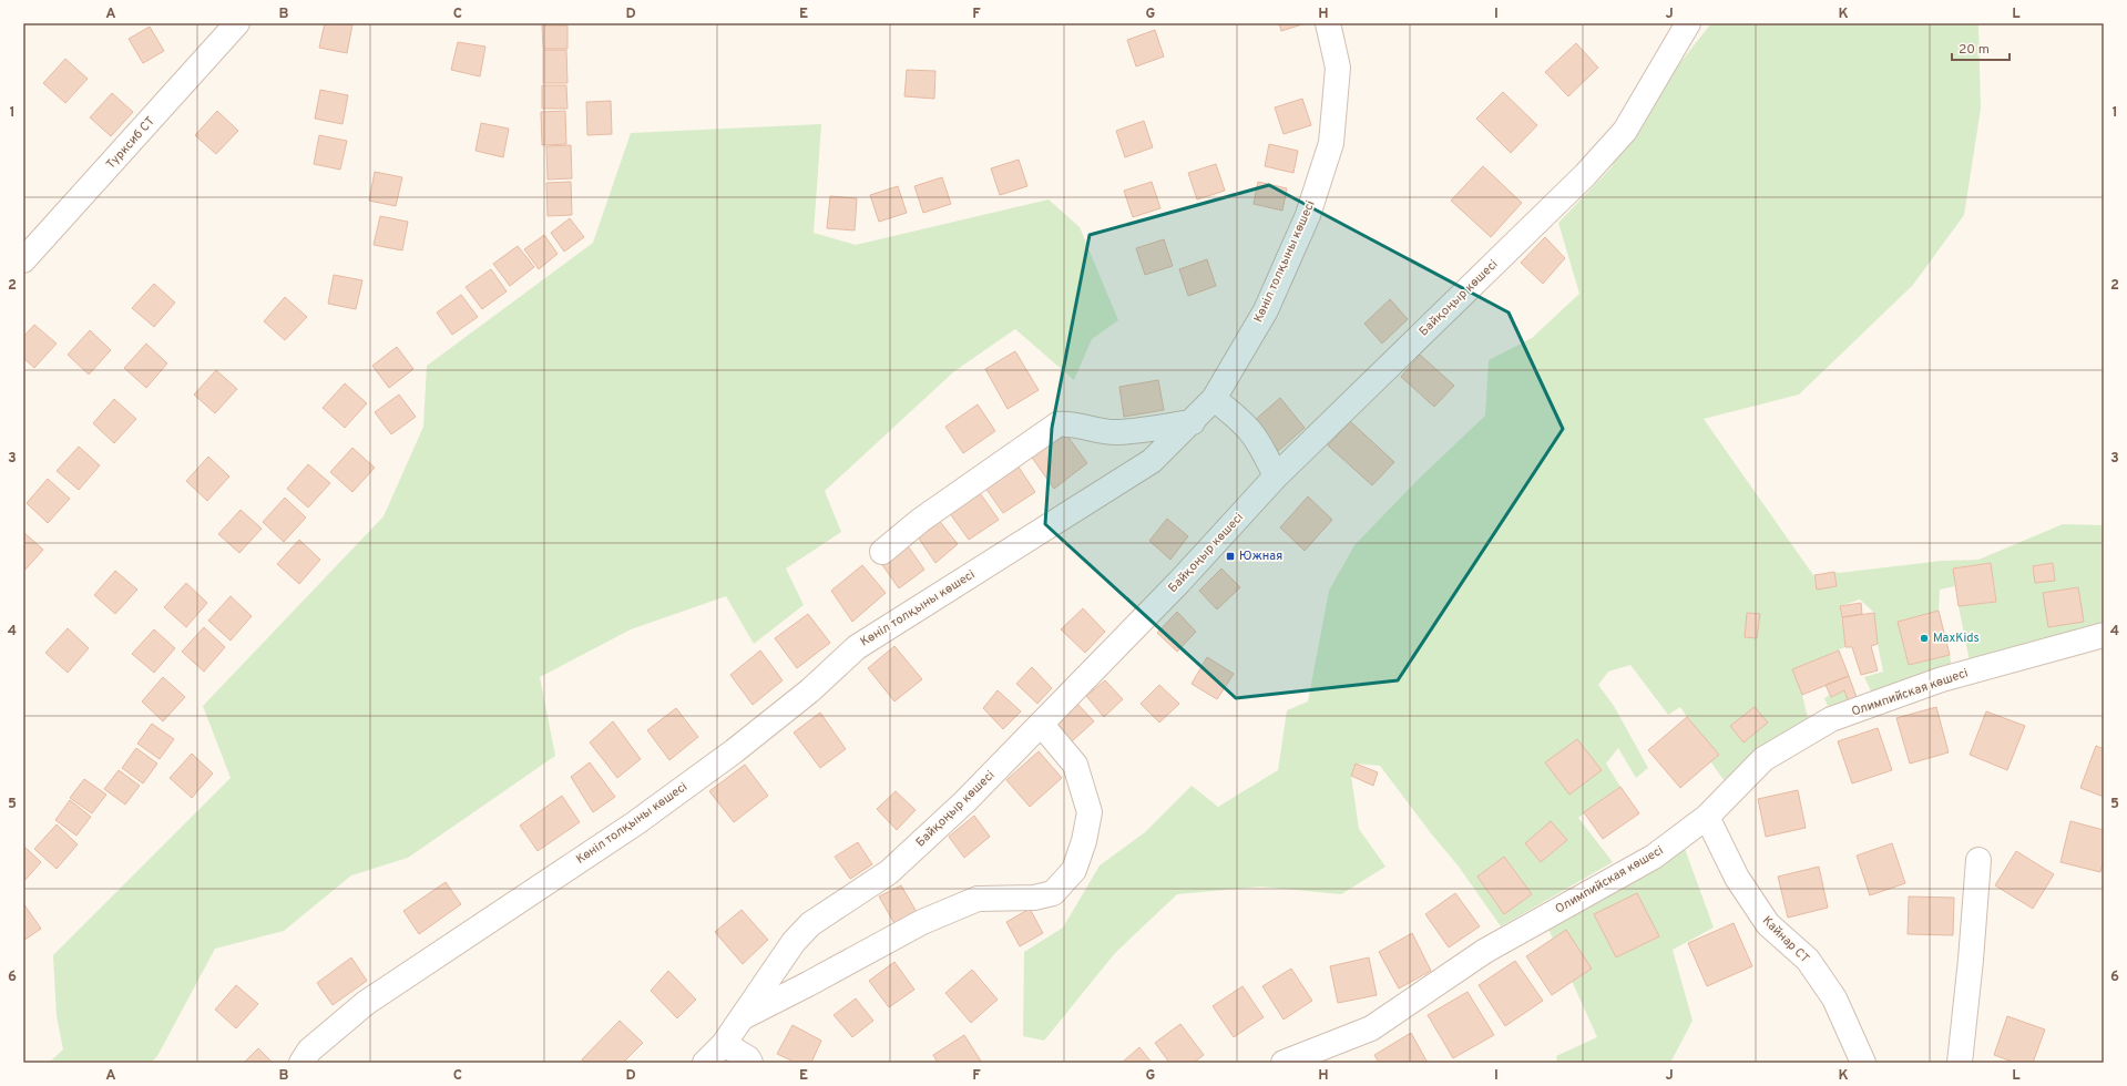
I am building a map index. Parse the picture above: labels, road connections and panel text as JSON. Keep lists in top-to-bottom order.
{
  "streets": {
    "street": [
      "Турксиб СТ",
      "Көніл толқыны көшесі",
      "Байқоңыр көшесі",
      "Олимпийская көшесі",
      "Кайнар СТ"
    ]
  },
  "crossings": [
    ["Олимпийская көшесі", "Кайнар СТ"]
  ],
  "places": {
    "transit": ["Южная"],
    "other": ["MaxKids"]
  },
  "scale_bar": "20 m",
  "grid": {
    "columns": [
      "A",
      "B",
      "C",
      "D",
      "E",
      "F",
      "G",
      "H",
      "I",
      "J",
      "K",
      "L"
    ],
    "rows": [
      "1",
      "2",
      "3",
      "4",
      "5",
      "6"
    ]
  }
}
